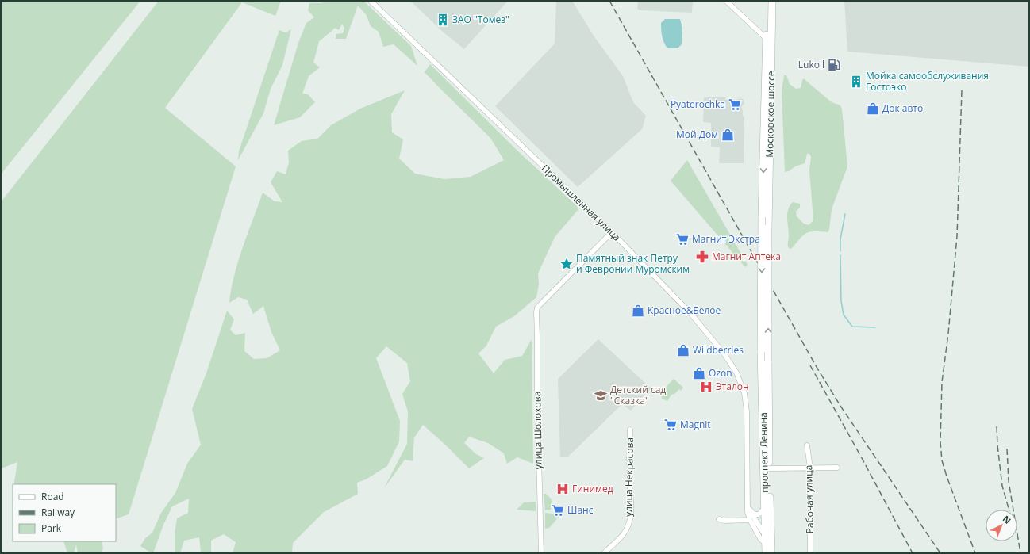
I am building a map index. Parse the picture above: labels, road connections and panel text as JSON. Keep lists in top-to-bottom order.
{
  "streets": {
    "main road": ["Московское шоссе", "проспект Ленина"],
    "street": [
      "Промышленная улица",
      "улица Шолохова",
      "улица Некрасова",
      "Рабочая улица"
    ]
  },
  "crossings": [
    ["Московское шоссе", "проспект Ленина"],
    ["Промышленная улица", "улица Шолохова"],
    ["Промышленная улица", "проспект Ленина"]
  ],
  "places": {
    "building": ["ЗАО \"Томез\"", "Мойка самообслуживания Гостоэко"],
    "fuel station": ["Lukoil"],
    "supermarket": [
      "Pyaterochka",
      "Магнит Экстра",
      "Magnit",
      "Шанс"
    ],
    "shop": [
      "Док авто",
      "Мой Дом",
      "Красное&Белое",
      "Wildberries",
      "Ozon"
    ],
    "pharmacy": ["Магнит Аптека"],
    "place": ["Памятный знак Петру и Февронии Муромским"],
    "hospital": ["Эталон", "Гинимед"],
    "school or university": ["Детский сад \"Сказка\""]
  },
  "legend": ["Road", "Railway", "Park"],
  "north": "top right"
}
